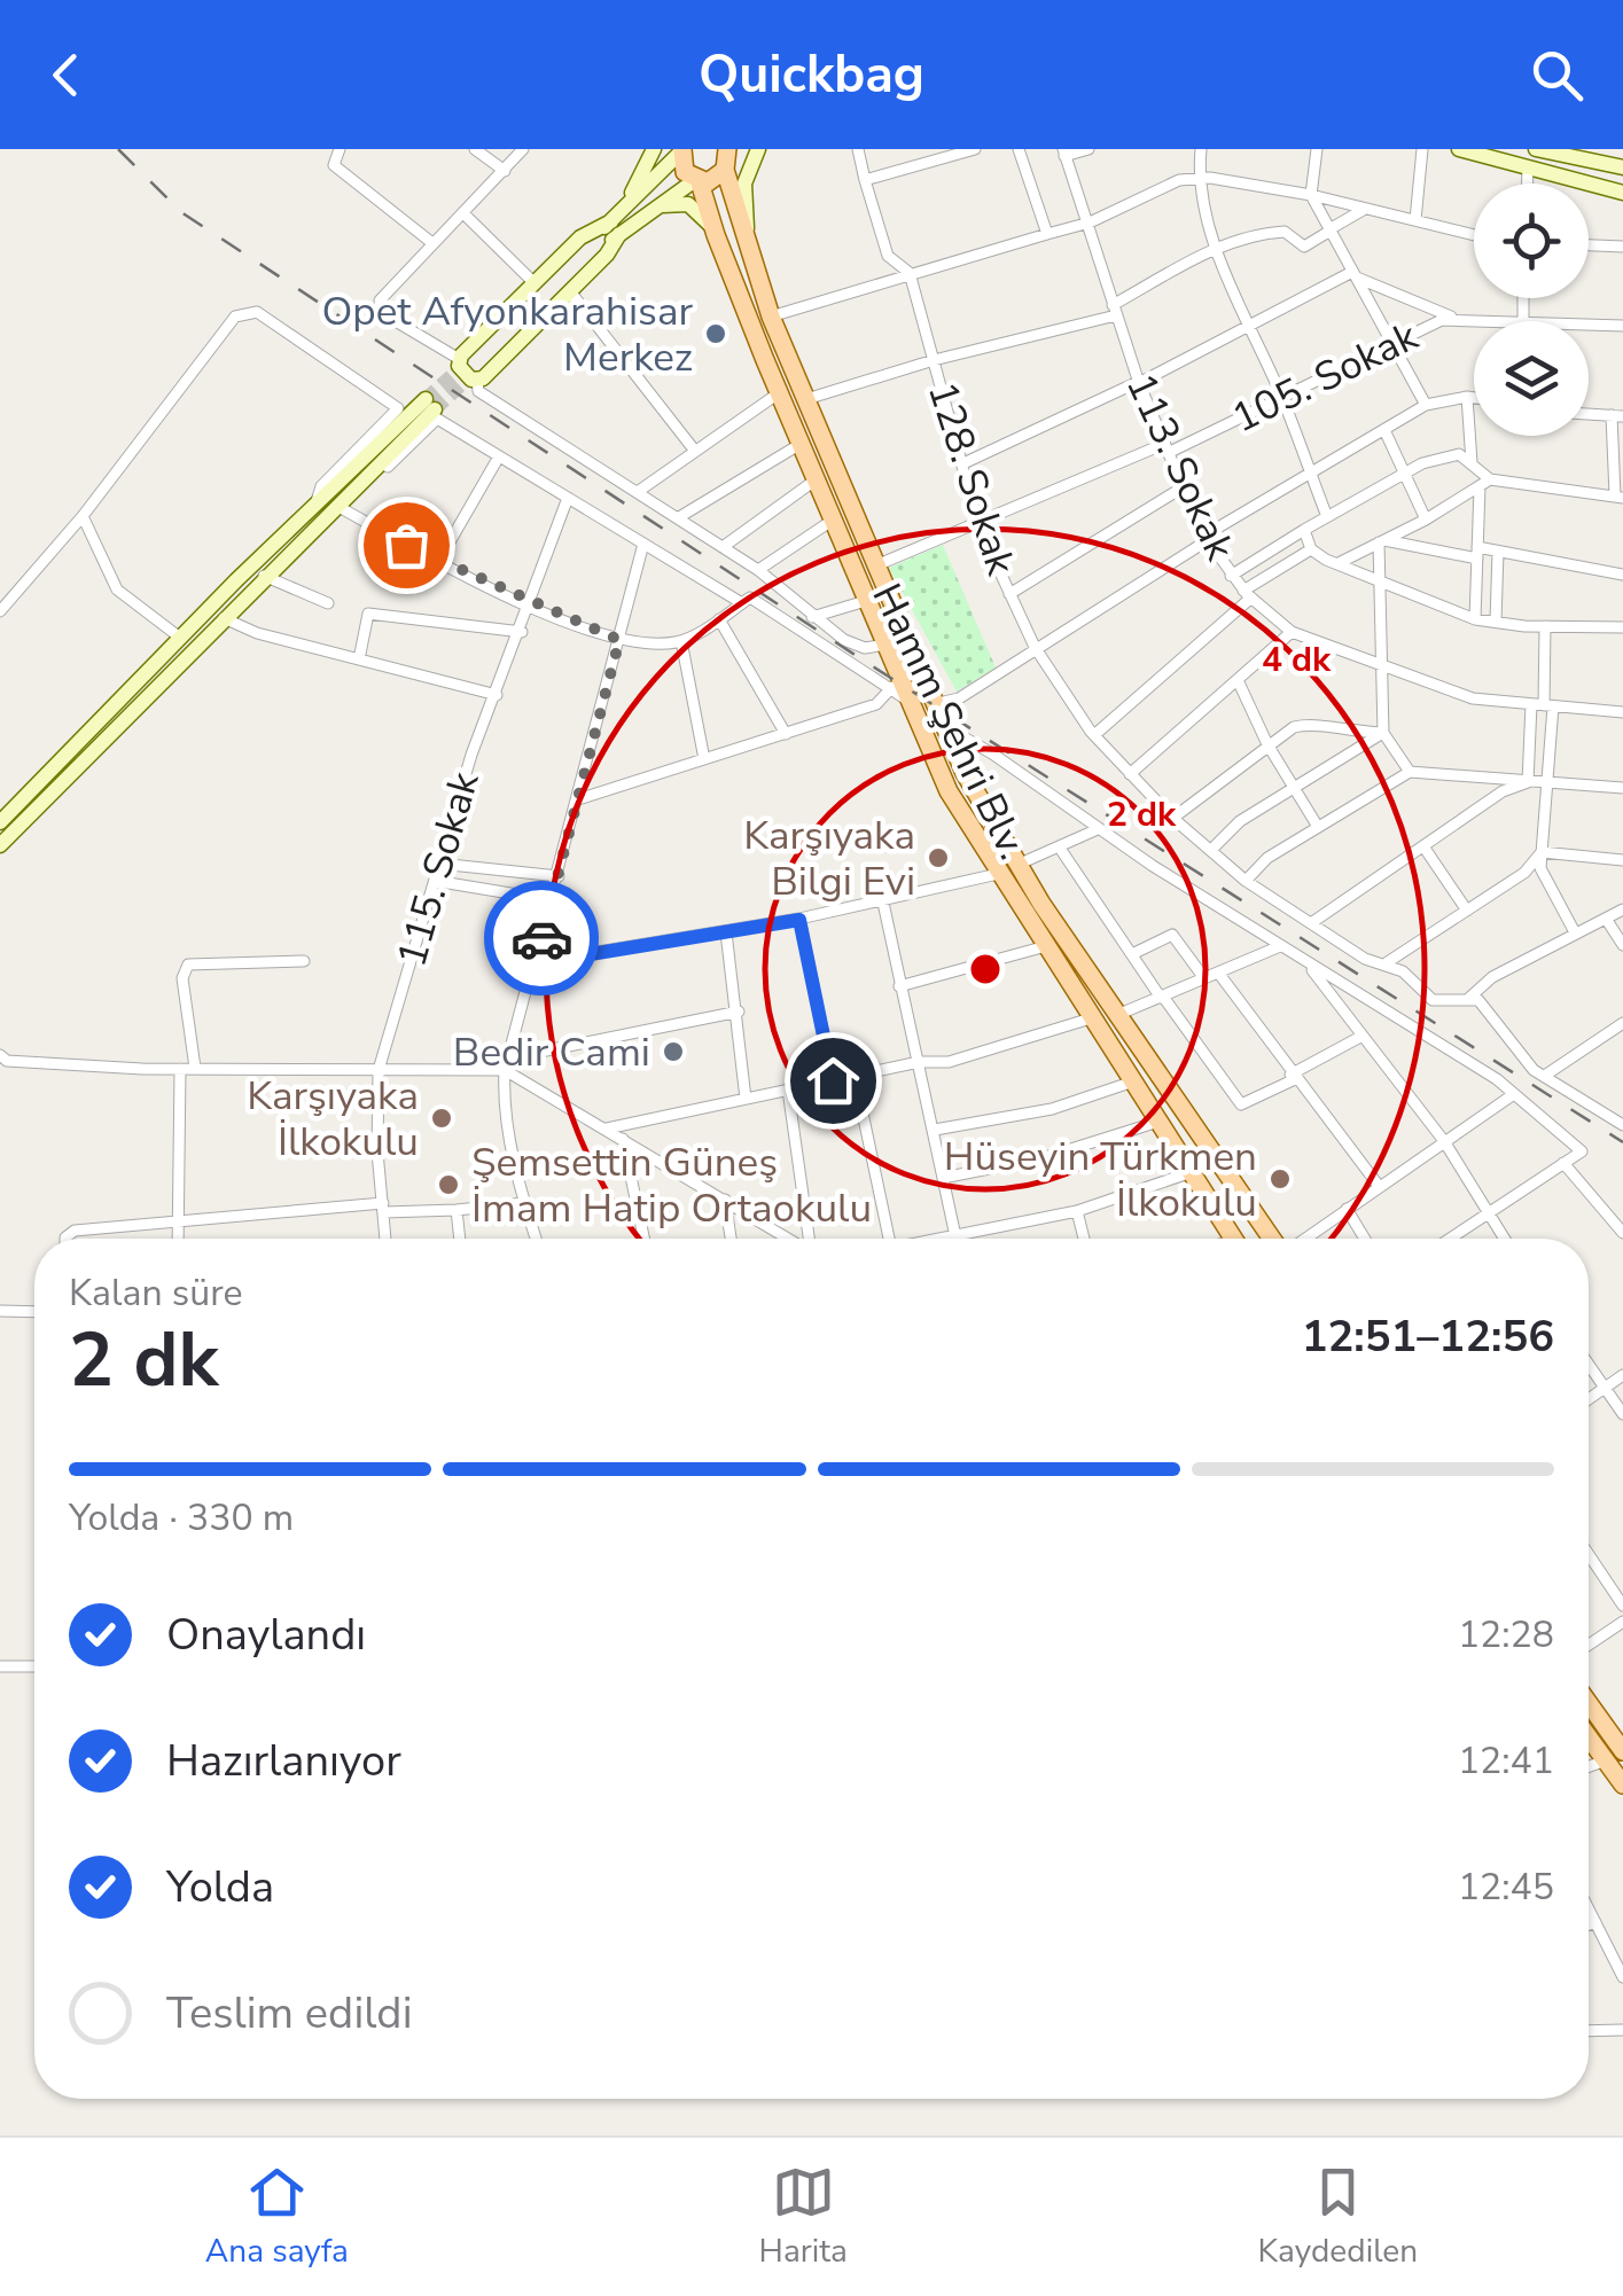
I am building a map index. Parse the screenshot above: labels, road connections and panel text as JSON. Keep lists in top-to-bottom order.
{
  "streets": {
    "main road": ["Hamm Şehri Blv."],
    "street": [
      "105. Sokak",
      "113. Sokak",
      "128. Sokak",
      "115. Sokak"
    ]
  },
  "crossings": [
    ["105. Sokak", "113. Sokak"],
    ["105. Sokak", "128. Sokak"],
    ["105. Sokak", "Hamm Şehri Blv."]
  ],
  "places": [
    "Opet Afyonkarahisar Merkez",
    "Karşıyaka Bilgi Evi",
    "Bedir Cami",
    "Karşıyaka İlkokulu",
    "Hüseyin Türkmen İlkokulu",
    "Şemsettin Güneş İmam Hatip Ortaokulu"
  ],
  "page": {
    "header": "Quickbag",
    "heading": ["2 dk", "Kalan süre", "12:51–12:56"],
    "bar": "Yolda · 330 m",
    "list": [
      ["Onaylandı", "12:28"],
      ["Hazırlanıyor", "12:41"],
      ["Yolda", "12:45"],
      "Teslim edildi"
    ],
    "tabs": ["Ana sayfa", "Harita", "Kaydedilen"]
  },
  "rings": ["4 dk", "2 dk"]
}
